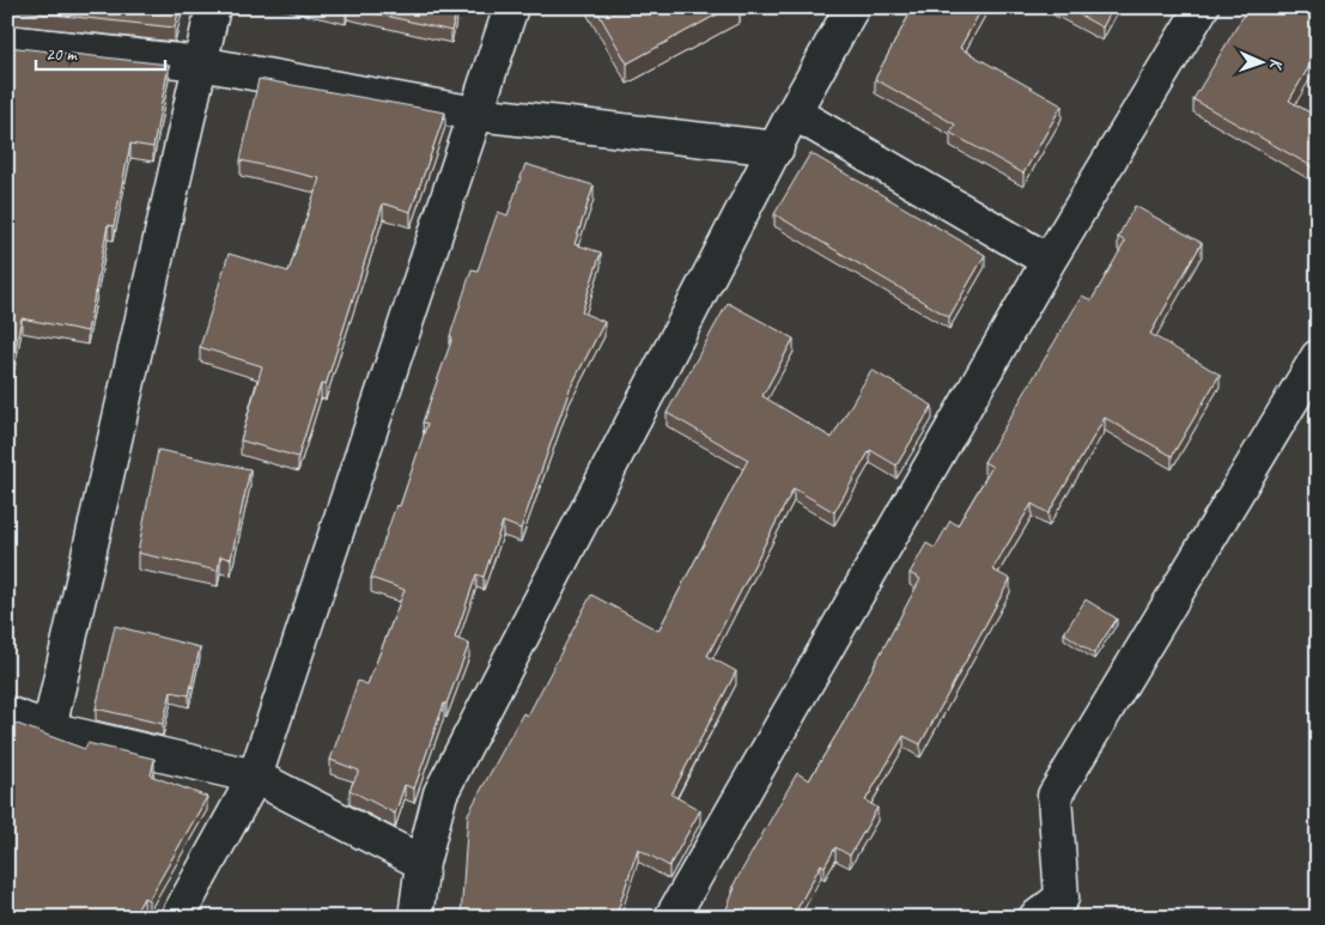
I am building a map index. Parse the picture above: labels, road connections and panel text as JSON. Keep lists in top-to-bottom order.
{
  "scale_bar": "20 m",
  "north": "right"
}
